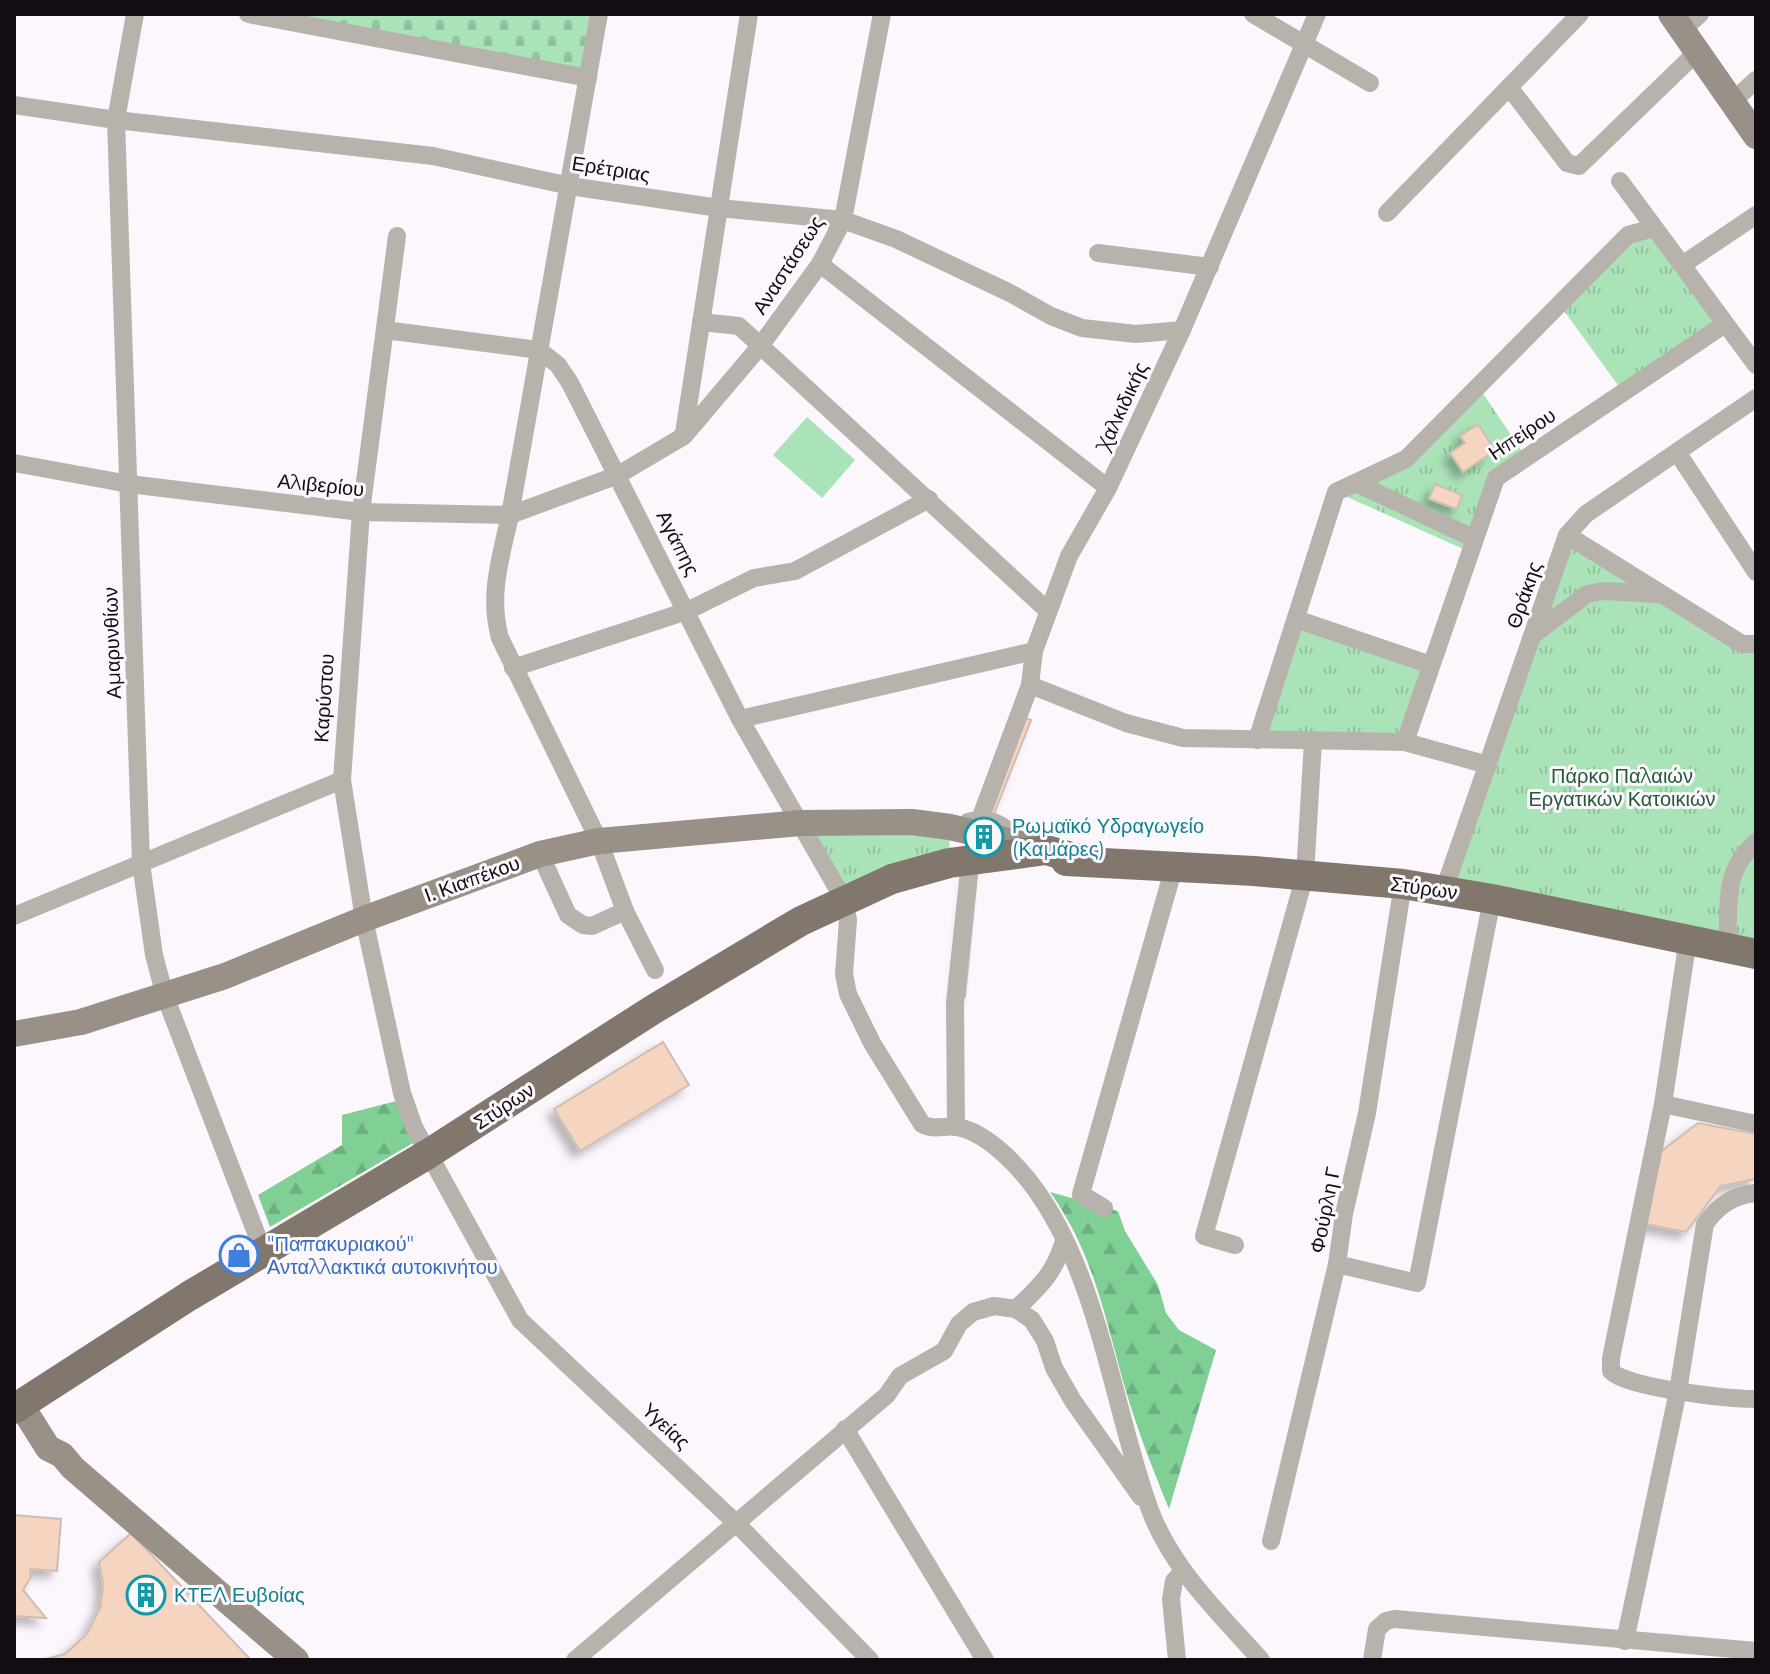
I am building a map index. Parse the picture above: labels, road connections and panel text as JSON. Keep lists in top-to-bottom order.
{
  "streets": {
    "main road": ["Στύρων"],
    "street": [
      "Ερέτριας",
      "Αναστάσεως",
      "Χαλκιδικής",
      "Ηπείρου",
      "Αλιβερίου",
      "Αγάπης",
      "Θράκης",
      "Αμαρυνθίων",
      "Καρύστου",
      "Ι. Κιαπέκου",
      "Φούρλη Γ",
      "Υγείας"
    ]
  },
  "crossings": [
    ["Ερέτριας", "Αναστάσεως"],
    ["Ερέτριας", "Χαλκιδικής"],
    ["Ερέτριας", "Αμαρυνθίων"],
    ["Αναστάσεως", "Αλιβερίου"],
    ["Αναστάσεως", "Αγάπης"],
    ["Χαλκιδικής", "Ι. Κιαπέκου"],
    ["Αλιβερίου", "Αγάπης"],
    ["Αλιβερίου", "Αμαρυνθίων"],
    ["Αλιβερίου", "Καρύστου"],
    ["Αγάπης", "Ι. Κιαπέκου"],
    ["Αγάπης", "Στύρων"],
    ["Θράκης", "Στύρων"],
    ["Αμαρυνθίων", "Ι. Κιαπέκου"],
    ["Αμαρυνθίων", "Στύρων"],
    ["Καρύστου", "Ι. Κιαπέκου"],
    ["Καρύστου", "Στύρων"],
    ["Καρύστου", "Υγείας"],
    ["Ι. Κιαπέκου", "Στύρων"],
    ["Στύρων", "Φούρλη Γ"],
    ["Στύρων", "Υγείας"]
  ],
  "parks": ["Πάρκο Παλαιών Εργατικών Κατοικιών"],
  "places": {
    "building": ["Ρωμαϊκό Υδραγωγείο (Καμάρες)", "ΚΤΕΛ Ευβοίας"],
    "shop": ["\"Παπακυριακού\" Ανταλλακτικά αυτοκινήτου"]
  }
}
